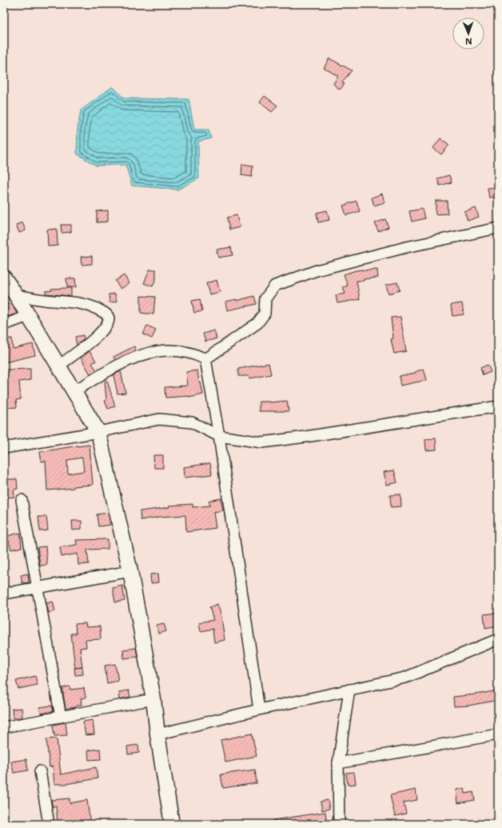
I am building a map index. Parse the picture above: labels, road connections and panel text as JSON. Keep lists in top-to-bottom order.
{
  "north": "bottom"
}
